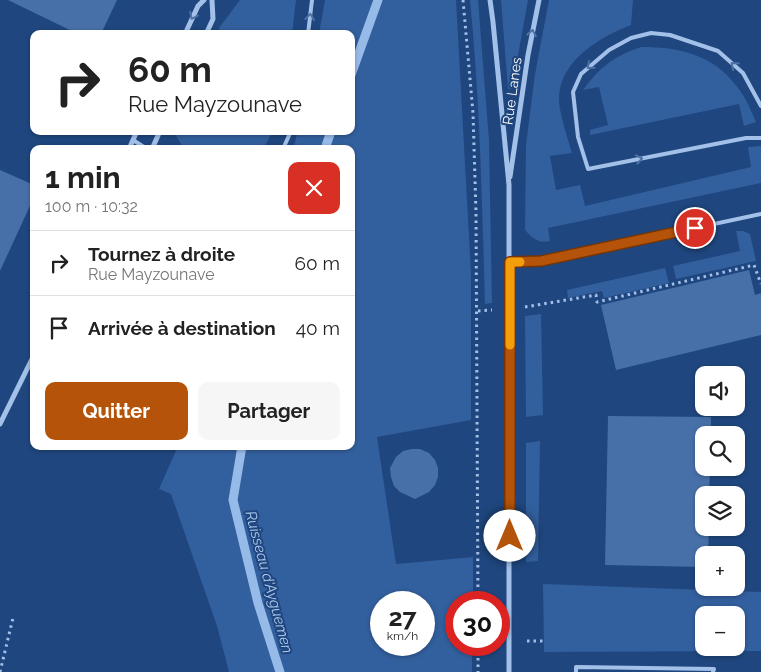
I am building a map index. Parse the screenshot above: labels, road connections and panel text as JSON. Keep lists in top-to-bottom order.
{
  "streets": {
    "street": ["Rue Lanes"]
  },
  "water": ["Ruisseau d'Ayguemen"],
  "page": {
    "turn": ["60 m", "Rue Mayzounave"],
    "heading": ["1 min", "100 m · 10:32"],
    "list": [
      {
        "name": "Tournez à droite",
        "note": "Rue Mayzounave",
        "value": "60 m"
      },
      {
        "name": "Arrivée à destination",
        "value": "40 m"
      }
    ],
    "map_buttons": ["+", "−"],
    "buttons": ["Quitter", "Partager"],
    "speed": "27 km/h",
    "limit": "30"
  }
}
